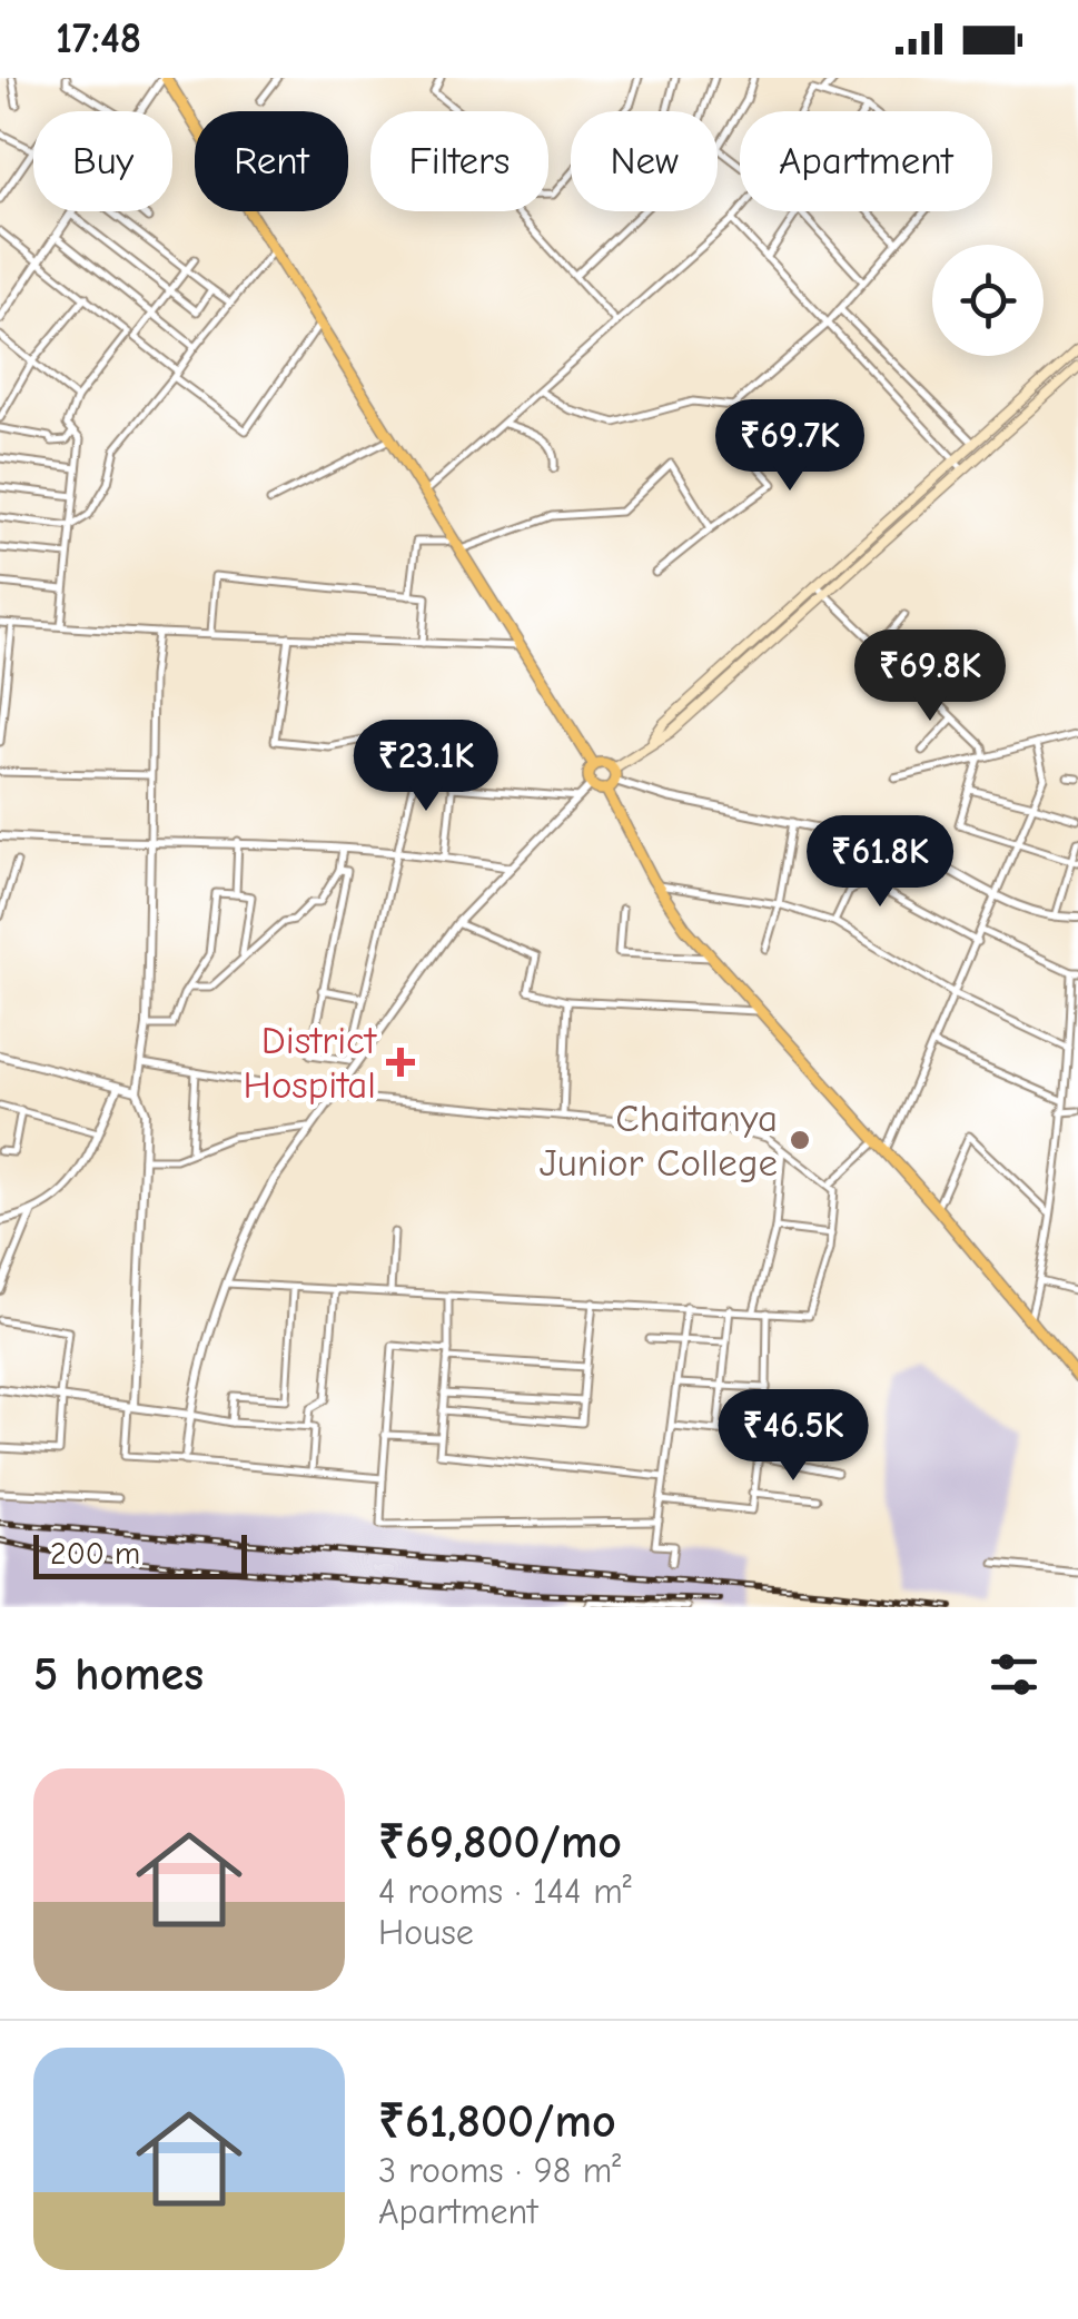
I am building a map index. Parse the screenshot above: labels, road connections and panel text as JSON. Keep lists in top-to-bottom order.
{
  "places": {
    "health": ["District Hospital"],
    "other": ["Chaitanya Junior College"]
  },
  "scale_bar": "200 m",
  "page": {
    "status": "17:48",
    "chip": [
      "Buy",
      "Rent",
      "Filters",
      "New",
      "Apartment"
    ],
    "price": [
      "₹69.7K",
      "₹69.8K",
      "₹23.1K",
      "₹61.8K",
      "₹46.5K"
    ],
    "scale": "200 m",
    "heading": "5 homes",
    "list": [
      {
        "name": "₹69,800/mo",
        "note": "4 rooms · 144 m² · House"
      },
      {
        "name": "₹61,800/mo",
        "note": "3 rooms · 98 m² · Apartment"
      }
    ]
  }
}
